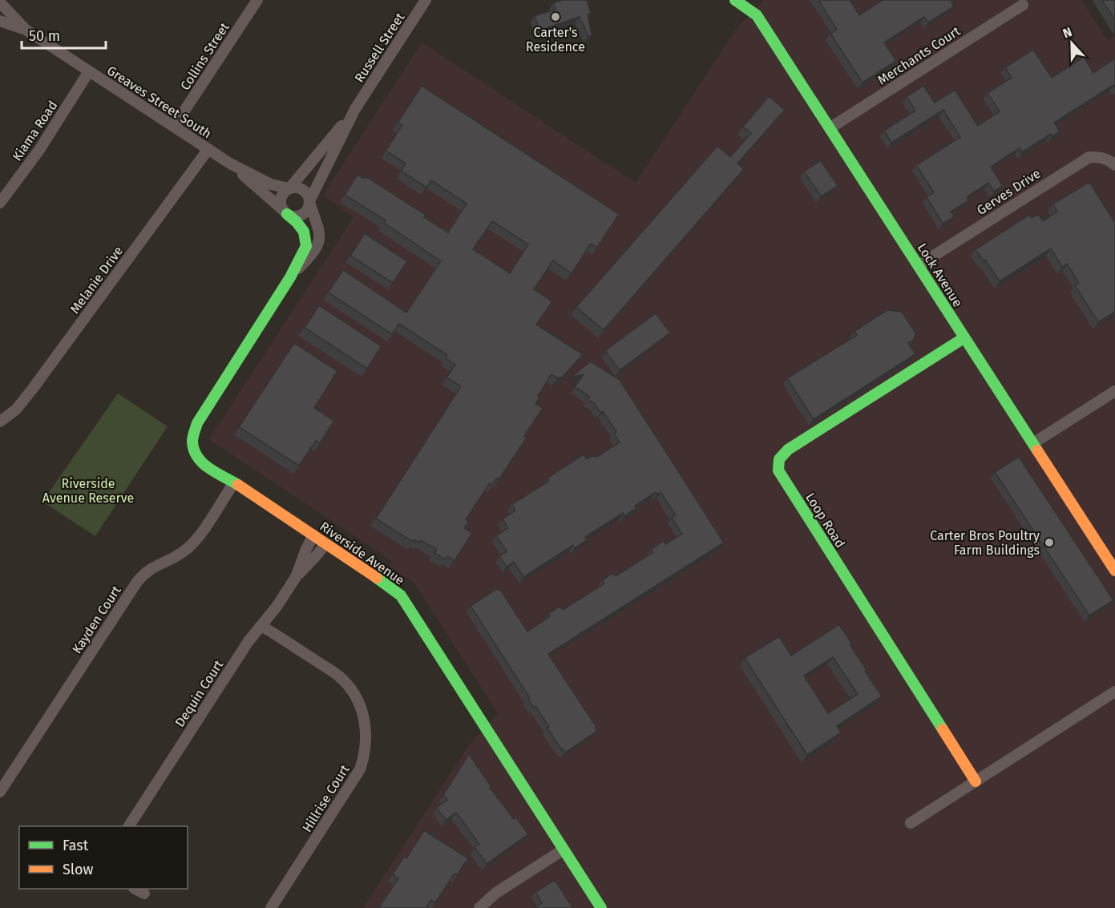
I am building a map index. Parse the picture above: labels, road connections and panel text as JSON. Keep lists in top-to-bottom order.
{
  "streets": {
    "street": [
      "Russell Street",
      "Merchants Court",
      "Collins Street",
      "Greaves Street South",
      "Kiama Road",
      "Gerves Drive",
      "Lock Avenue",
      "Melanie Drive",
      "Loop Road",
      "Riverside Avenue",
      "Kayden Court",
      "Dequin Court",
      "Hillrise Court"
    ]
  },
  "crossings": [
    ["Russell Street", "Greaves Street South"],
    ["Russell Street", "Riverside Avenue"],
    ["Merchants Court", "Lock Avenue"],
    ["Collins Street", "Greaves Street South"],
    ["Greaves Street South", "Kiama Road"],
    ["Greaves Street South", "Melanie Drive"],
    ["Greaves Street South", "Riverside Avenue"],
    ["Gerves Drive", "Lock Avenue"],
    ["Lock Avenue", "Loop Road"],
    ["Riverside Avenue", "Kayden Court"],
    ["Riverside Avenue", "Dequin Court"],
    ["Dequin Court", "Hillrise Court"]
  ],
  "parks": ["Riverside Avenue Reserve"],
  "places": ["Carter's Residence", "Carter Bros Poultry Farm Buildings"],
  "legend": ["Fast", "Slow"],
  "scale_bar": "50 m",
  "north": "top"
}
